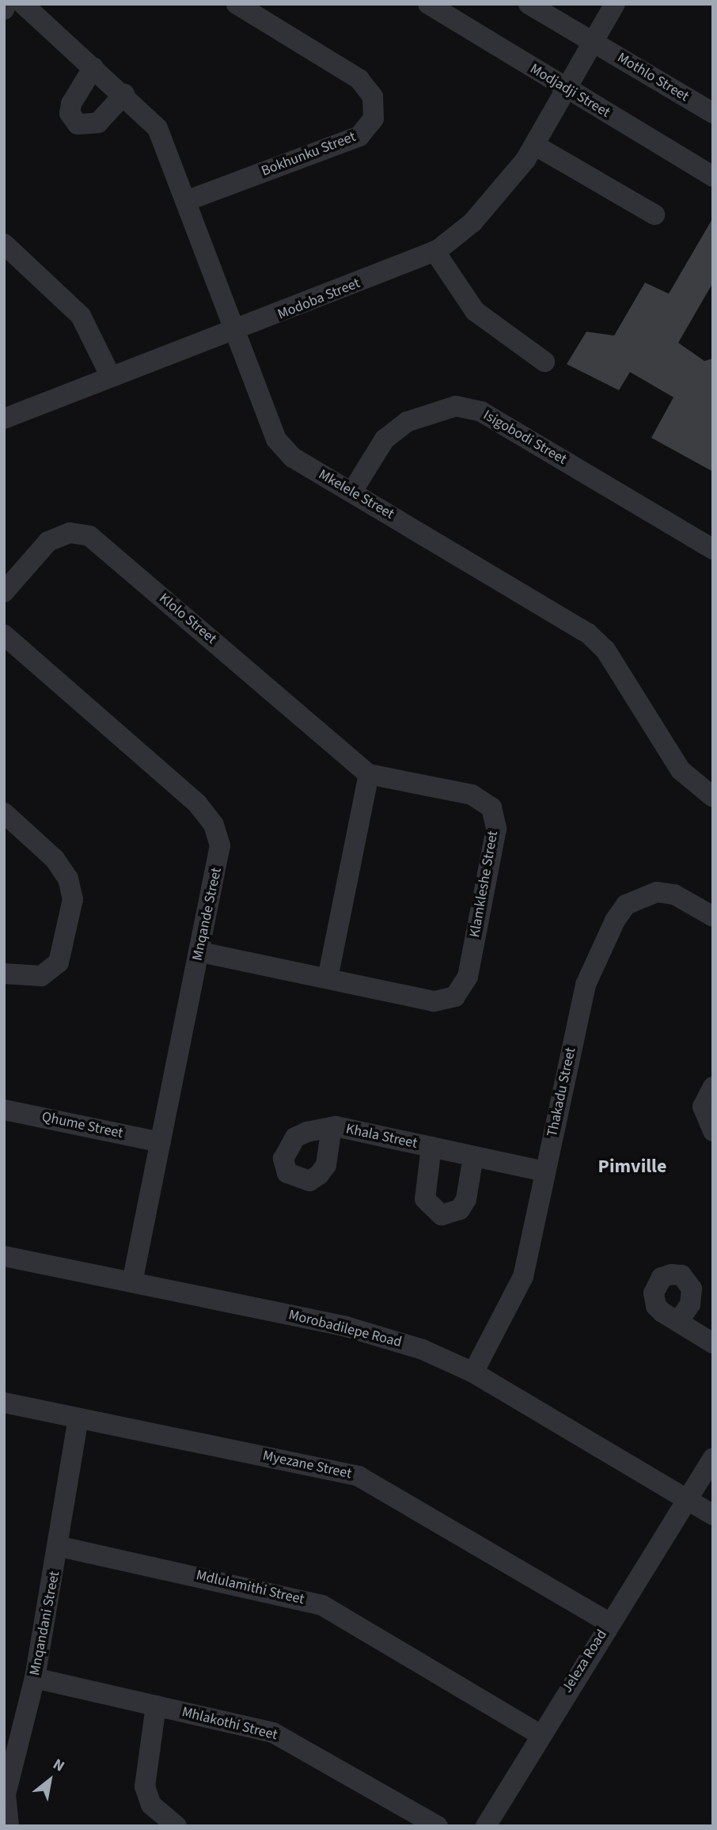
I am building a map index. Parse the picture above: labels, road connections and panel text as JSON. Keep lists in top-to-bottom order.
{
  "streets": {
    "street": [
      "Mothlo Street",
      "Modjadji Street",
      "Bokhunku Street",
      "Modoba Street",
      "Isigobodi Street",
      "Mkelele Street",
      "Klolo Street",
      "Klamkleshe Street",
      "Mnqande Street",
      "Thakadu Street",
      "Qhume Street",
      "Khala Street",
      "Morobadilepe Road",
      "Myezane Street",
      "Mdlulamithi Street",
      "Mnqandani Street",
      "Jeleza Road",
      "Mhlakothi Street"
    ]
  },
  "crossings": [
    ["Mothlo Street", "Modoba Street"],
    ["Modjadji Street", "Modoba Street"],
    ["Bokhunku Street", "Mkelele Street"],
    ["Modoba Street", "Mkelele Street"],
    ["Isigobodi Street", "Mkelele Street"],
    ["Klolo Street", "Klamkleshe Street"],
    ["Klamkleshe Street", "Mnqande Street"],
    ["Mnqande Street", "Qhume Street"],
    ["Mnqande Street", "Morobadilepe Road"],
    ["Thakadu Street", "Khala Street"],
    ["Thakadu Street", "Morobadilepe Road"],
    ["Morobadilepe Road", "Jeleza Road"],
    ["Myezane Street", "Mnqandani Street"],
    ["Myezane Street", "Jeleza Road"],
    ["Mdlulamithi Street", "Mnqandani Street"],
    ["Mdlulamithi Street", "Jeleza Road"],
    ["Mnqandani Street", "Mhlakothi Street"]
  ],
  "districts": ["Pimville"],
  "north": "top right"
}
